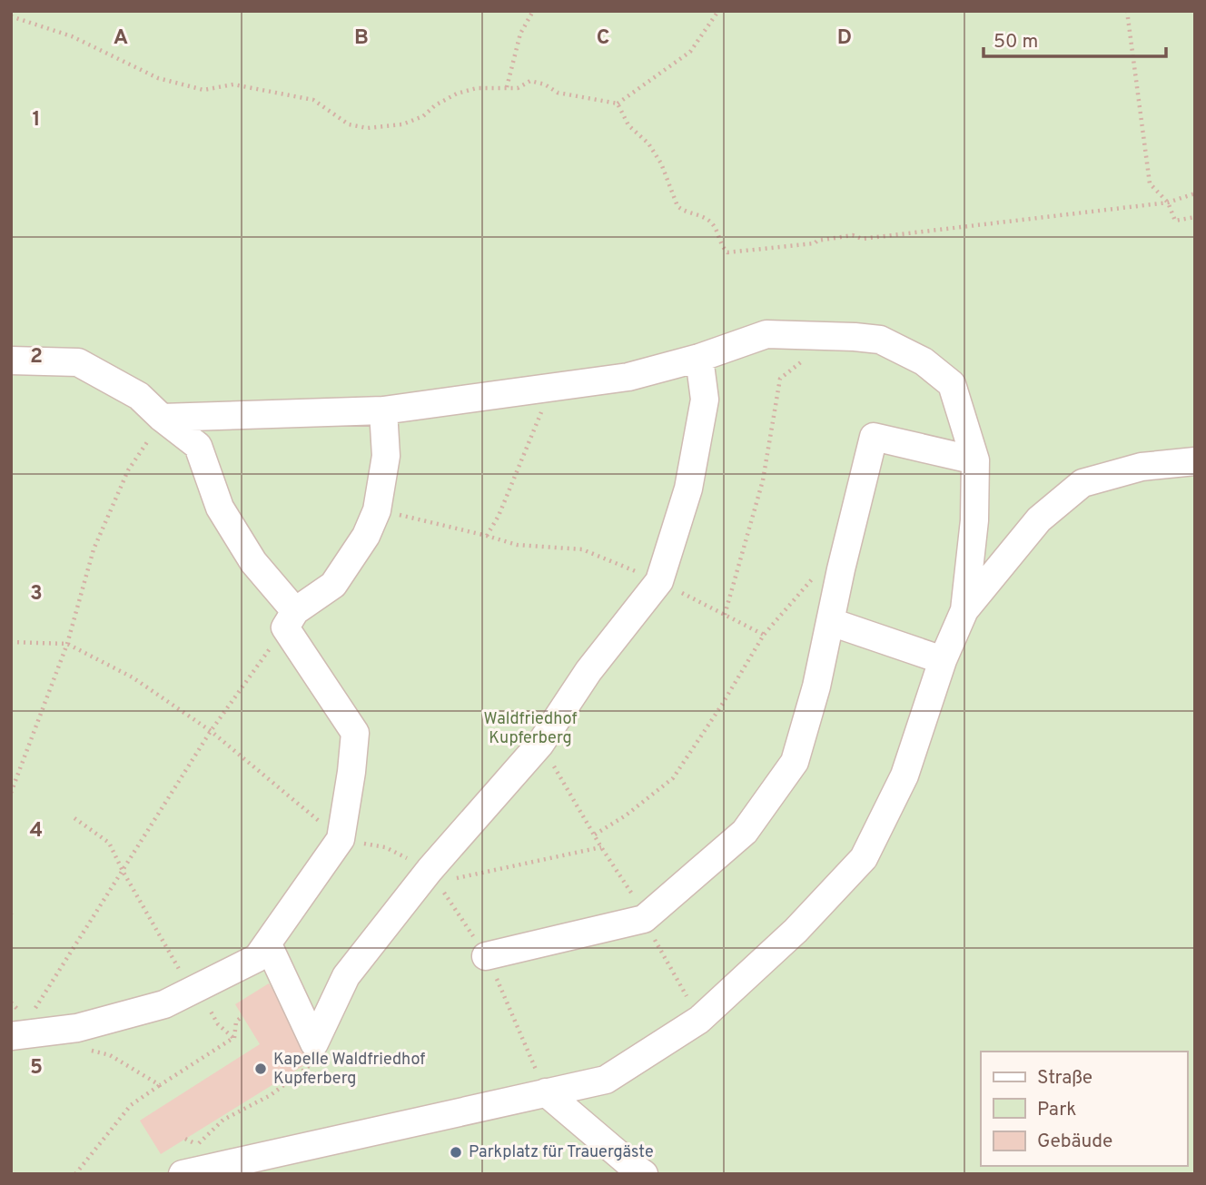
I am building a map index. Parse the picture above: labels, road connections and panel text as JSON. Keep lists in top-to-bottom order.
{
  "parks": ["Waldfriedhof Kupferberg"],
  "places": ["Kapelle Waldfriedhof Kupferberg", "Parkplatz für Trauergäste"],
  "legend": ["Straße", "Park", "Gebäude"],
  "scale_bar": "50 m",
  "grid": {
    "columns": [
      "A",
      "B",
      "C",
      "D"
    ],
    "rows": [
      "1",
      "2",
      "3",
      "4",
      "5"
    ]
  }
}
